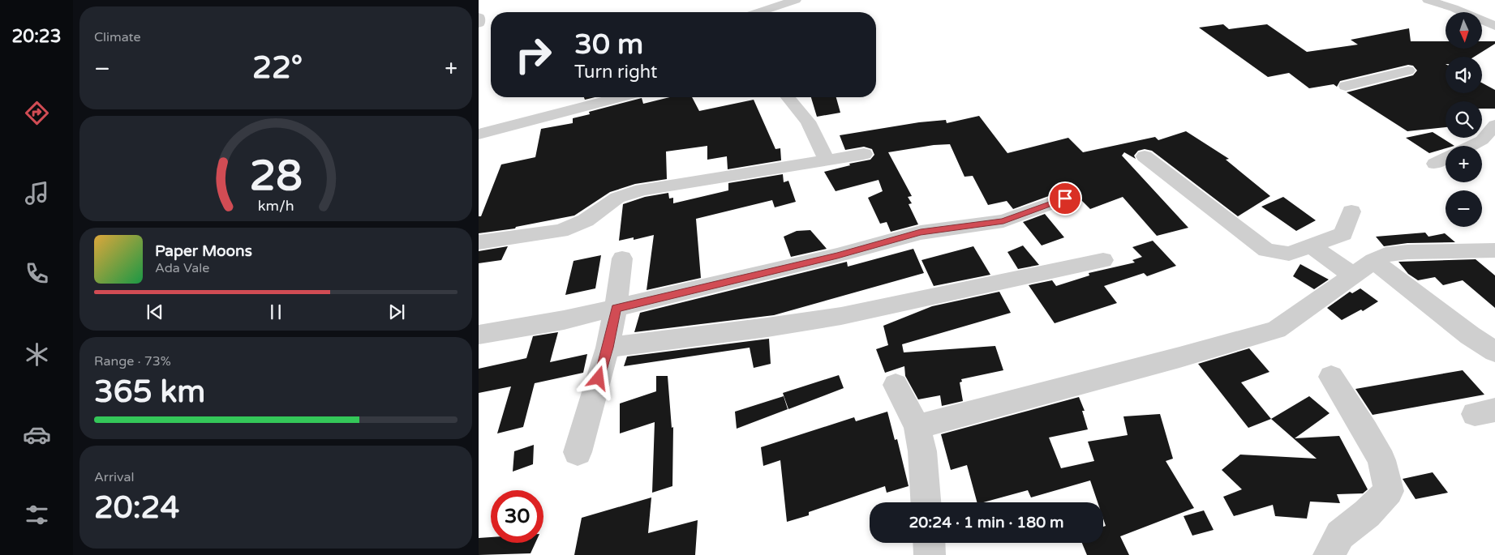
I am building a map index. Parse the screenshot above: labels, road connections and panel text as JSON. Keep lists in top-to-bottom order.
{
  "north": "bottom",
  "page": {
    "tabs": "20:23",
    "tile": [
      "Climate",
      ["Range · 73%", "365 km"],
      ["Arrival", "20:24"]
    ],
    "map_buttons": ["+", "−"],
    "turn": ["30 m", "Turn right"],
    "heat": ["−", "22°", "+"],
    "song": ["Paper Moons", "Ada Vale"],
    "limit": "30",
    "trip": "20:24 · 1 min · 180 m",
    "gauge": ["28", "km/h"]
  }
}
